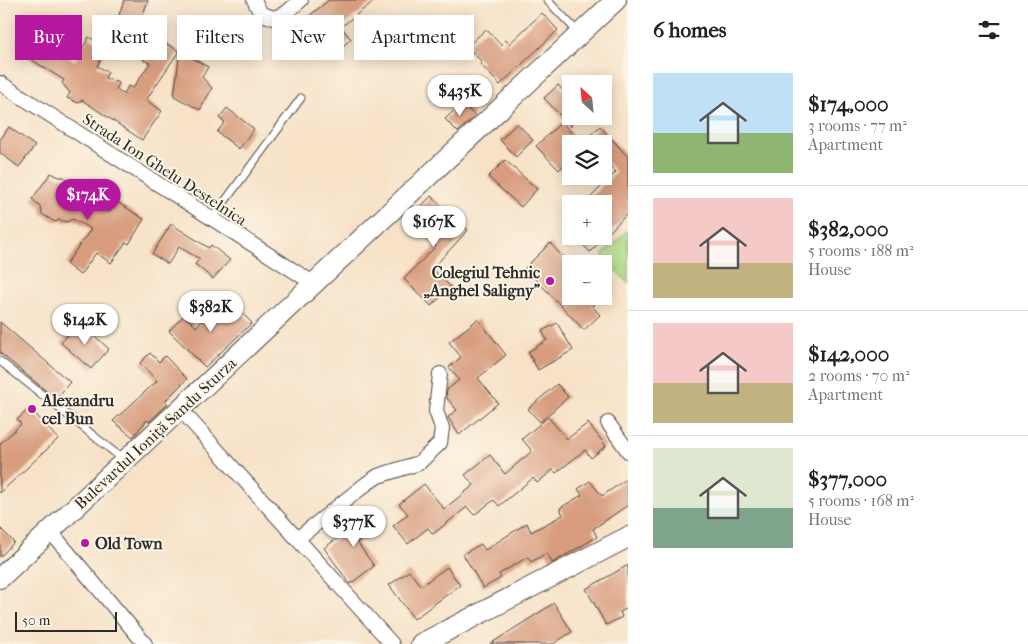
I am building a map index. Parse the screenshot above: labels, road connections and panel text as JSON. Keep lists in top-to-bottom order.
{
  "streets": {
    "street": ["Strada Ion Ghelu Destelnica", "Bulevardul Ioniță Sandu Sturza"]
  },
  "crossings": [
    ["Strada Ion Ghelu Destelnica", "Bulevardul Ioniță Sandu Sturza"]
  ],
  "places": ["Colegiul Tehnic „Anghel Saligny”", "Alexandru cel Bun", "Old Town"],
  "scale_bar": "50 m",
  "north": "top left",
  "page": {
    "heading": "6 homes",
    "chip": [
      "Buy",
      "Rent",
      "Filters",
      "New",
      "Apartment"
    ],
    "list": [
      {
        "name": "$174,000",
        "note": "3 rooms · 77 m² · Apartment"
      },
      {
        "name": "$382,000",
        "note": "5 rooms · 188 m² · House"
      },
      {
        "name": "$142,000",
        "note": "2 rooms · 70 m² · Apartment"
      },
      {
        "name": "$377,000",
        "note": "5 rooms · 168 m² · House"
      }
    ],
    "map_buttons": ["+", "−"],
    "price": [
      "$435K",
      "$174K",
      "$167K",
      "$382K",
      "$142K",
      "$377K"
    ],
    "scale": "50 m"
  }
}
